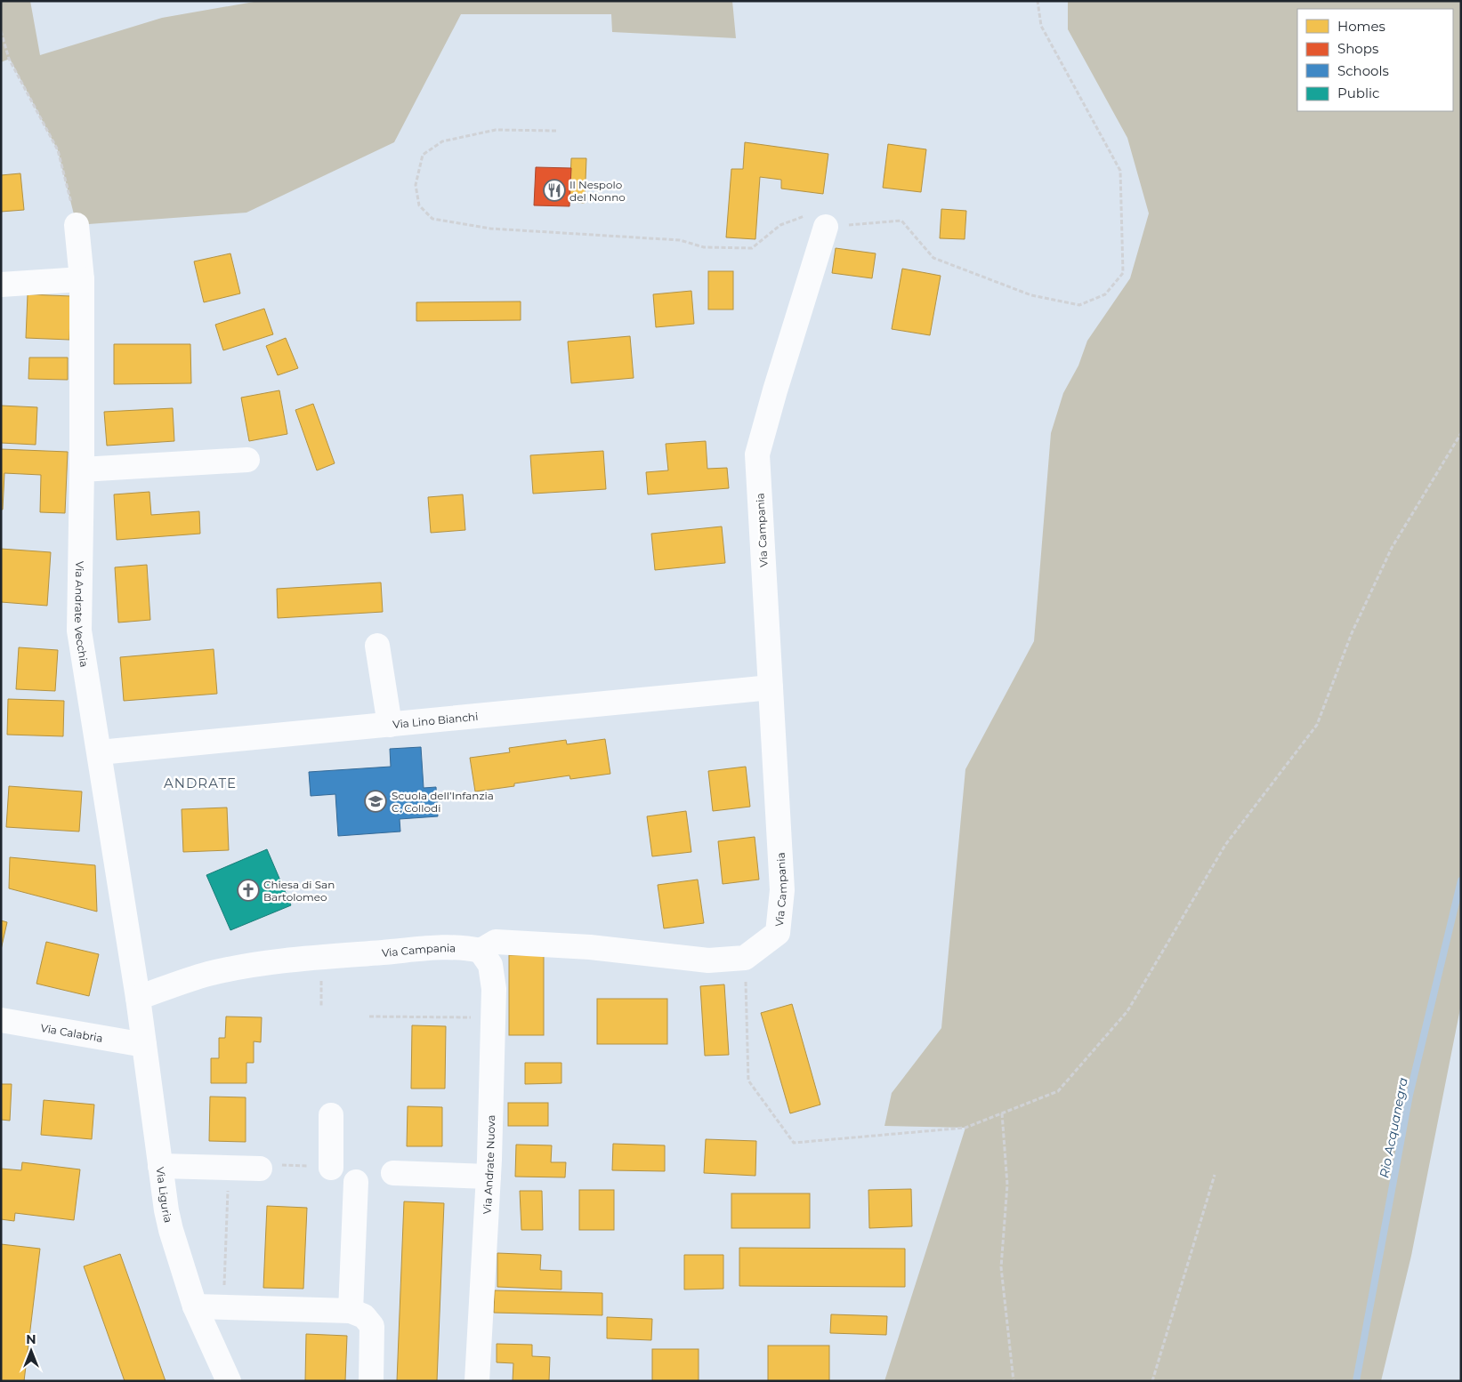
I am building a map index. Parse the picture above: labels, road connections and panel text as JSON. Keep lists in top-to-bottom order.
{
  "streets": {
    "street": [
      "Via Campania",
      "Via Andrate Vecchia",
      "Via Lino Bianchi",
      "Via Calabria",
      "Via Andrate Nuova",
      "Via Liguria"
    ]
  },
  "crossings": [
    ["Via Campania", "Via Andrate Vecchia"],
    ["Via Campania", "Via Lino Bianchi"],
    ["Via Campania", "Via Andrate Nuova"],
    ["Via Campania", "Via Liguria"],
    ["Via Andrate Vecchia", "Via Lino Bianchi"],
    ["Via Andrate Vecchia", "Via Liguria"],
    ["Via Calabria", "Via Liguria"]
  ],
  "districts": ["ANDRATE"],
  "water": ["Rio Acquanegra"],
  "places": {
    "restaurant": ["Il Nespolo del Nonno"],
    "school or university": ["Scuola dell’Infanzia C. Collodi"],
    "church": ["Chiesa di San Bartolomeo"]
  },
  "legend": [
    "Homes",
    "Shops",
    "Schools",
    "Public"
  ],
  "north": "top"
}
